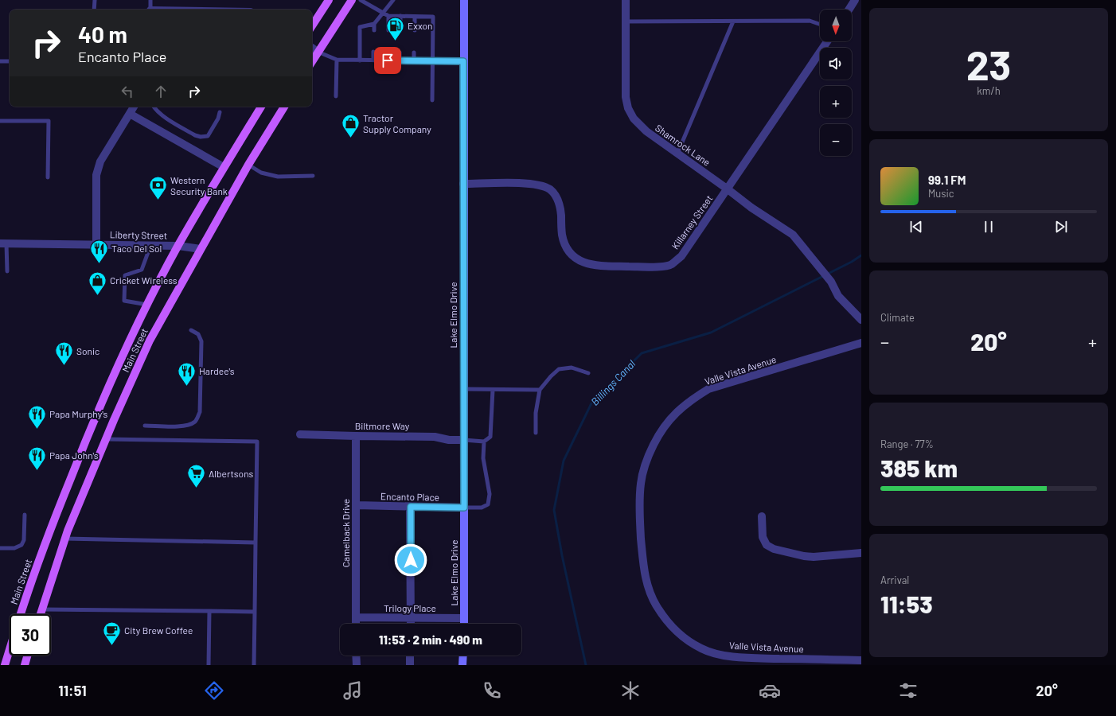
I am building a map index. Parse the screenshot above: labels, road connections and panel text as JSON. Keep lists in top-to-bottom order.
{
  "streets": {
    "main road": ["Lake Elmo Drive", "Main Street"],
    "street": [
      "Shamrock Lane",
      "Killarney Street",
      "Liberty Street",
      "Valle Vista Avenue",
      "Biltmore Way",
      "Encanto Place",
      "Camelback Drive",
      "Trilogy Place"
    ]
  },
  "crossings": [
    ["Shamrock Lane", "Killarney Street"],
    ["Killarney Street", "Lake Elmo Drive"],
    ["Liberty Street", "Main Street"],
    ["Lake Elmo Drive", "Biltmore Way"],
    ["Lake Elmo Drive", "Encanto Place"],
    ["Lake Elmo Drive", "Trilogy Place"],
    ["Biltmore Way", "Camelback Drive"],
    ["Encanto Place", "Camelback Drive"],
    ["Camelback Drive", "Trilogy Place"]
  ],
  "water": ["Billings Canal"],
  "places": {
    "fuel station": ["Exxon"],
    "shop": ["Tractor Supply Company", "Cricket Wireless"],
    "bank": ["Western Security Bank"],
    "restaurant": [
      "Taco Del Sol",
      "Sonic",
      "Hardee's",
      "Papa Murphy's",
      "Papa John's"
    ],
    "supermarket": ["Albertsons"],
    "cafe": ["City Brew Coffee"]
  },
  "north": "bottom",
  "page": {
    "tile": [
      ["23", "km/h"],
      "Climate",
      ["Range · 77%", "385 km"],
      ["Arrival", "11:53"]
    ],
    "map_buttons": ["+", "−"],
    "turn": ["40 m", "Encanto Place"],
    "song": ["99.1 FM", "Music"],
    "heat": ["−", "20°", "+"],
    "limit": "30",
    "trip": "11:53 · 2 min · 490 m",
    "tabs": ["11:51", "20°"]
  }
}
